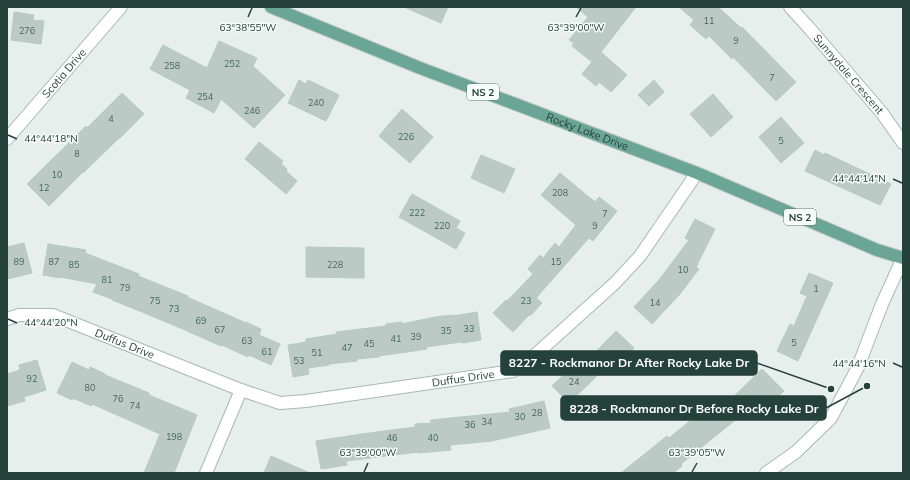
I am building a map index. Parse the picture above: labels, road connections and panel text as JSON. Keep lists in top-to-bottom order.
{
  "streets": {
    "main road": ["NS 2", "Rocky Lake Drive"],
    "street": ["Scotia Drive", "Sunnydale Crescent", "Duffus Drive"]
  },
  "crossings": [
    ["Rocky Lake Drive", "Duffus Drive"]
  ],
  "places": ["8228 - Rockmanor Dr Before Rocky Lake Dr", "8227 - Rockmanor Dr After Rocky Lake Dr"],
  "house_numbers": [
    "11",
    "276",
    "9",
    "252",
    "258",
    "7",
    "254",
    "240",
    "246",
    "4",
    "226",
    "5",
    "8",
    "10",
    "12",
    "208",
    "222",
    "7",
    "220",
    "9",
    "89",
    "87",
    "15",
    "85",
    "228",
    "10",
    "81",
    "79",
    "1",
    "75",
    "23",
    "14",
    "73",
    "69",
    "33",
    "67",
    "35",
    "39",
    "41",
    "63",
    "5",
    "45",
    "47",
    "61",
    "51",
    "53",
    "92",
    "24",
    "80",
    "76",
    "74",
    "28",
    "30",
    "34",
    "36",
    "198",
    "46",
    "40"
  ],
  "coordinates": [
    "63°38'55\"W",
    "63°39'00\"W",
    "44°44'18\"N",
    "44°44'14\"N",
    "44°44'20\"N",
    "44°44'16\"N",
    "63°39'05\"W"
  ]
}
